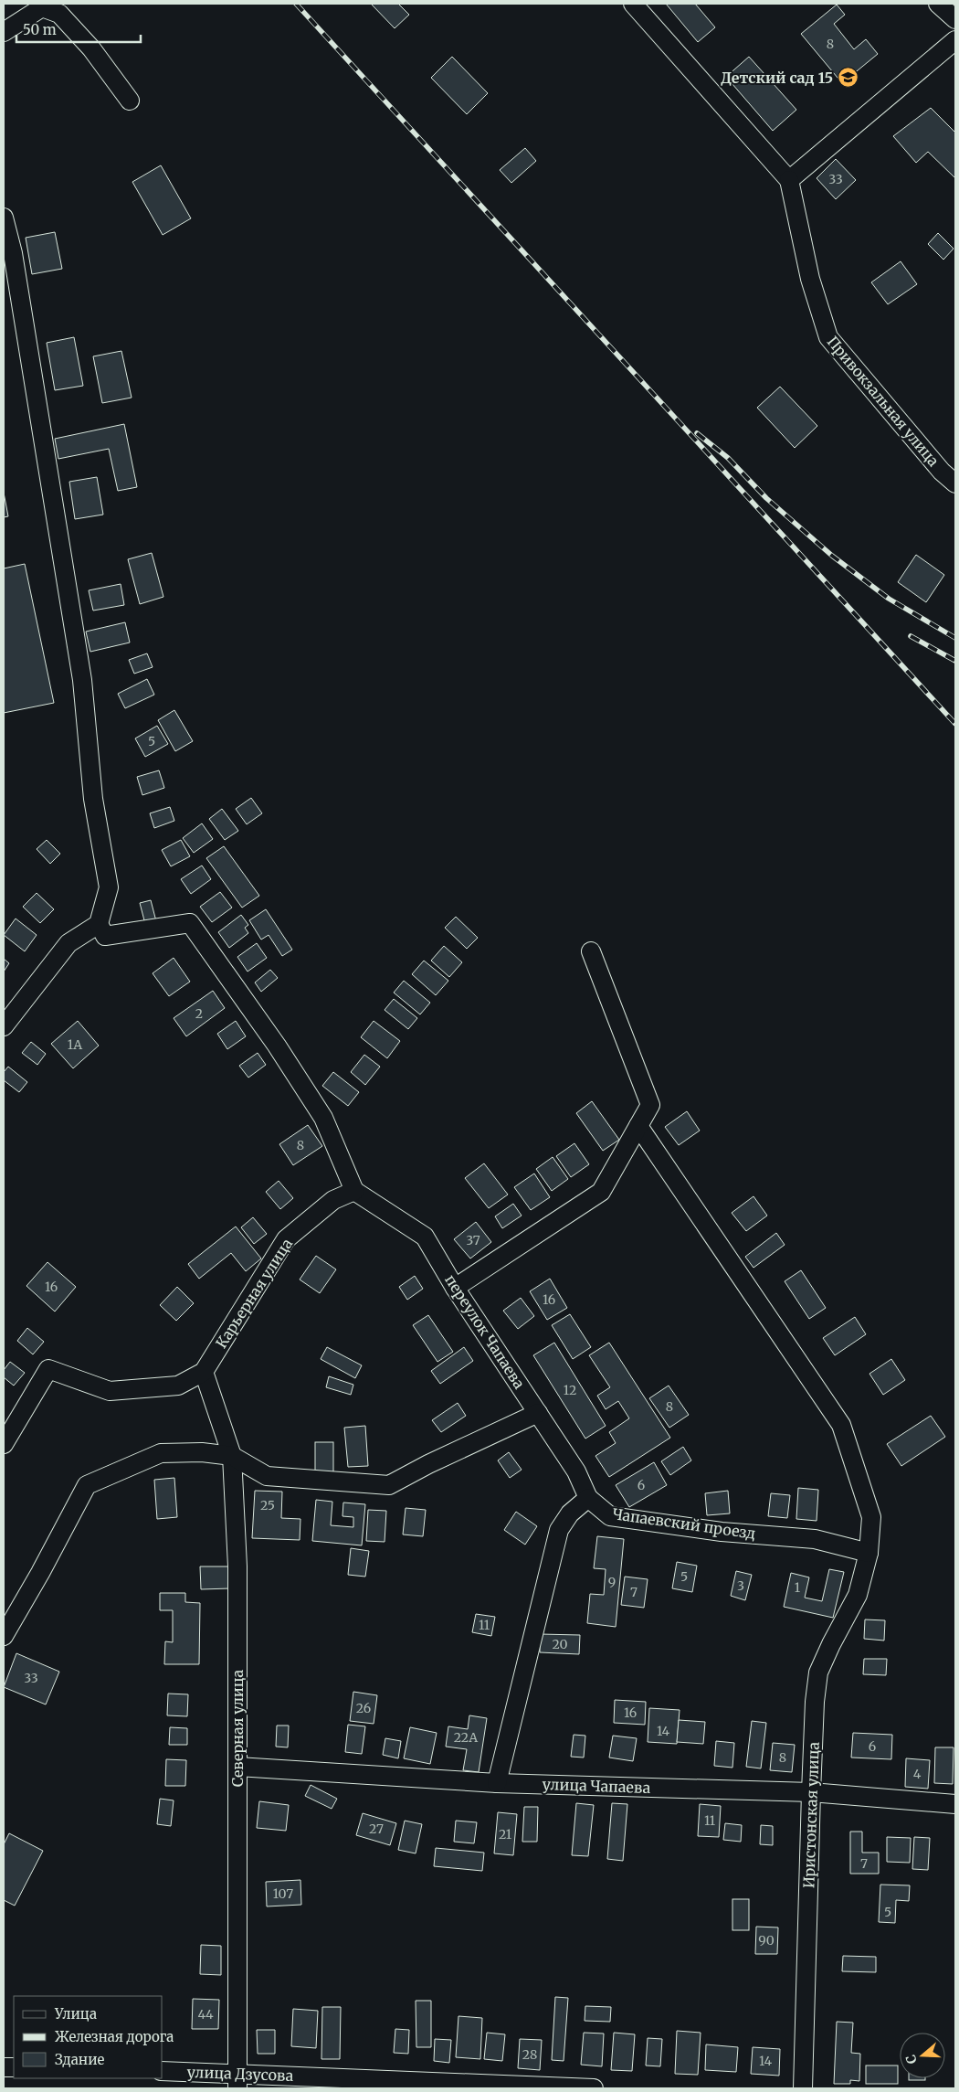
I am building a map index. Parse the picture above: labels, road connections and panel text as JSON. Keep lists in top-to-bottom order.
{
  "streets": {
    "street": [
      "Привокзальная улица",
      "Карьерная улица",
      "переулок Чапаева",
      "Чапаевский проезд",
      "Северная улица",
      "улица Чапаева",
      "Иристонская улица",
      "улица Дзусова"
    ]
  },
  "crossings": [
    ["Карьерная улица", "переулок Чапаева"],
    ["Карьерная улица", "Северная улица"],
    ["переулок Чапаева", "Чапаевский проезд"],
    ["Чапаевский проезд", "Иристонская улица"],
    ["Северная улица", "улица Чапаева"],
    ["Северная улица", "улица Дзусова"],
    ["улица Чапаева", "Иристонская улица"]
  ],
  "places": {
    "school or university": ["Детский сад 15"]
  },
  "house_numbers": [
    "8",
    "33",
    "5",
    "2",
    "1А",
    "8",
    "37",
    "16",
    "16",
    "12",
    "8",
    "6",
    "25",
    "5",
    "9",
    "3",
    "1",
    "7",
    "11",
    "20",
    "33",
    "26",
    "16",
    "14",
    "22А",
    "6",
    "8",
    "4",
    "11",
    "27",
    "21",
    "7",
    "107",
    "5",
    "90",
    "44",
    "28",
    "14"
  ],
  "legend": ["Улица", "Железная дорога", "Здание"],
  "scale_bar": "50 m",
  "north": "left"
}
